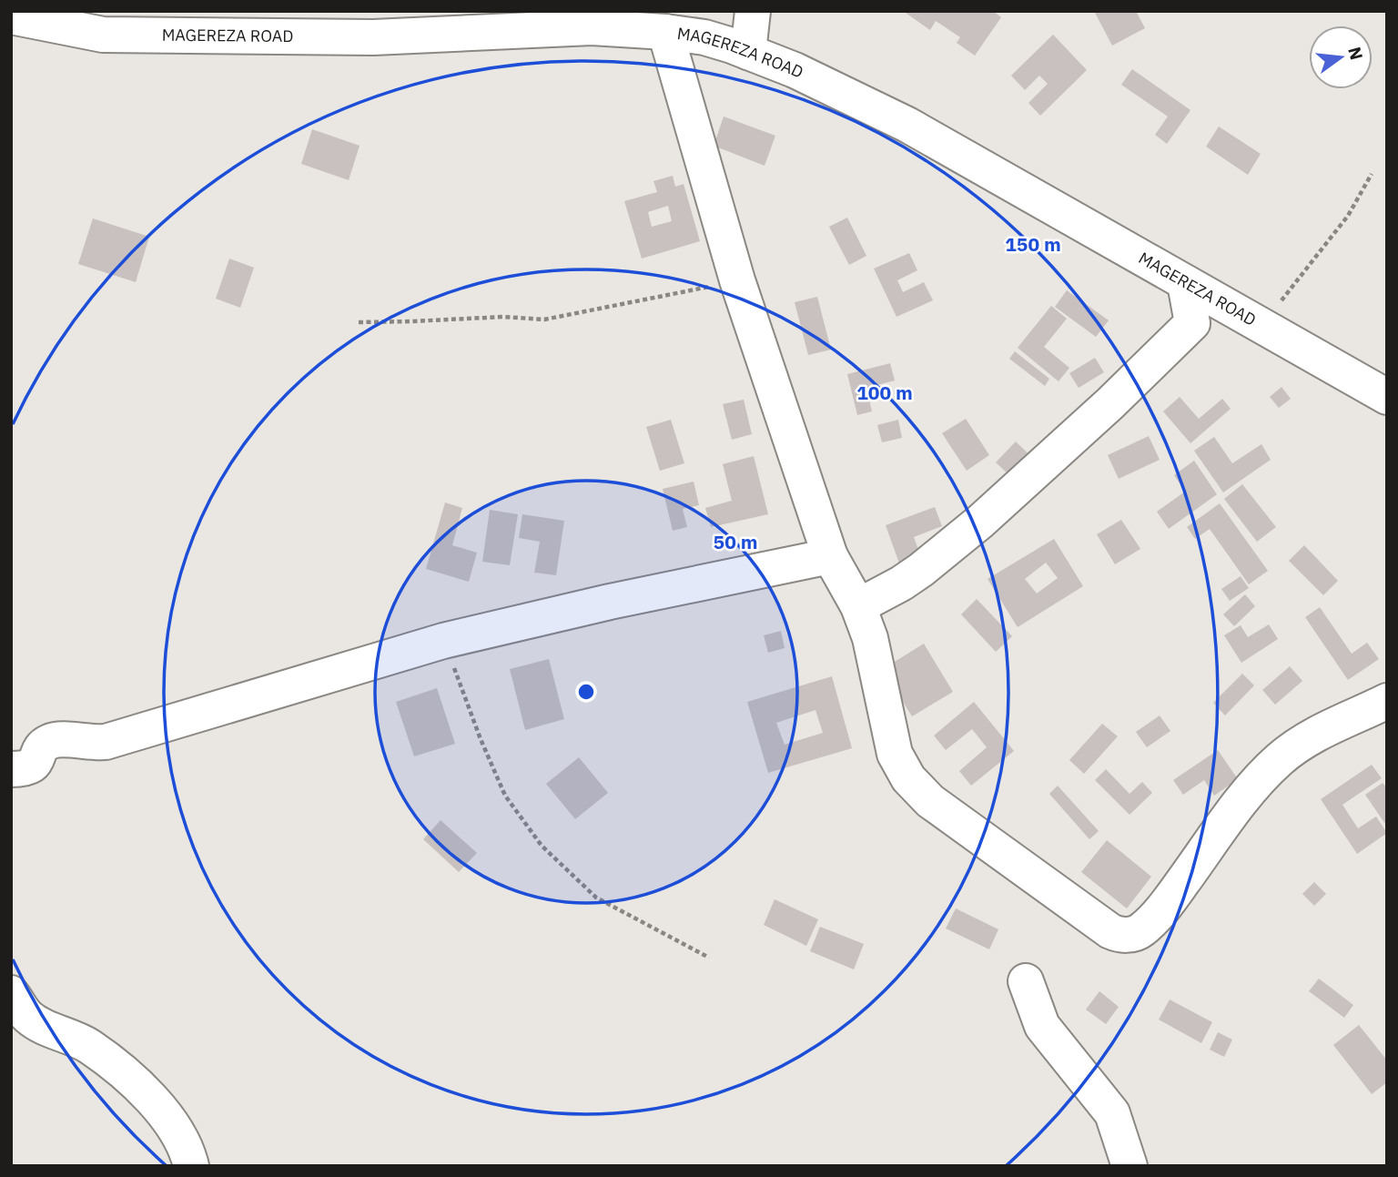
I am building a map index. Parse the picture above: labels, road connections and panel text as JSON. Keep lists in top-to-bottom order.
{
  "streets": {
    "street": ["MAGEREZA ROAD"]
  },
  "north": "right",
  "rings": ["150 m", "100 m", "50 m"]
}
